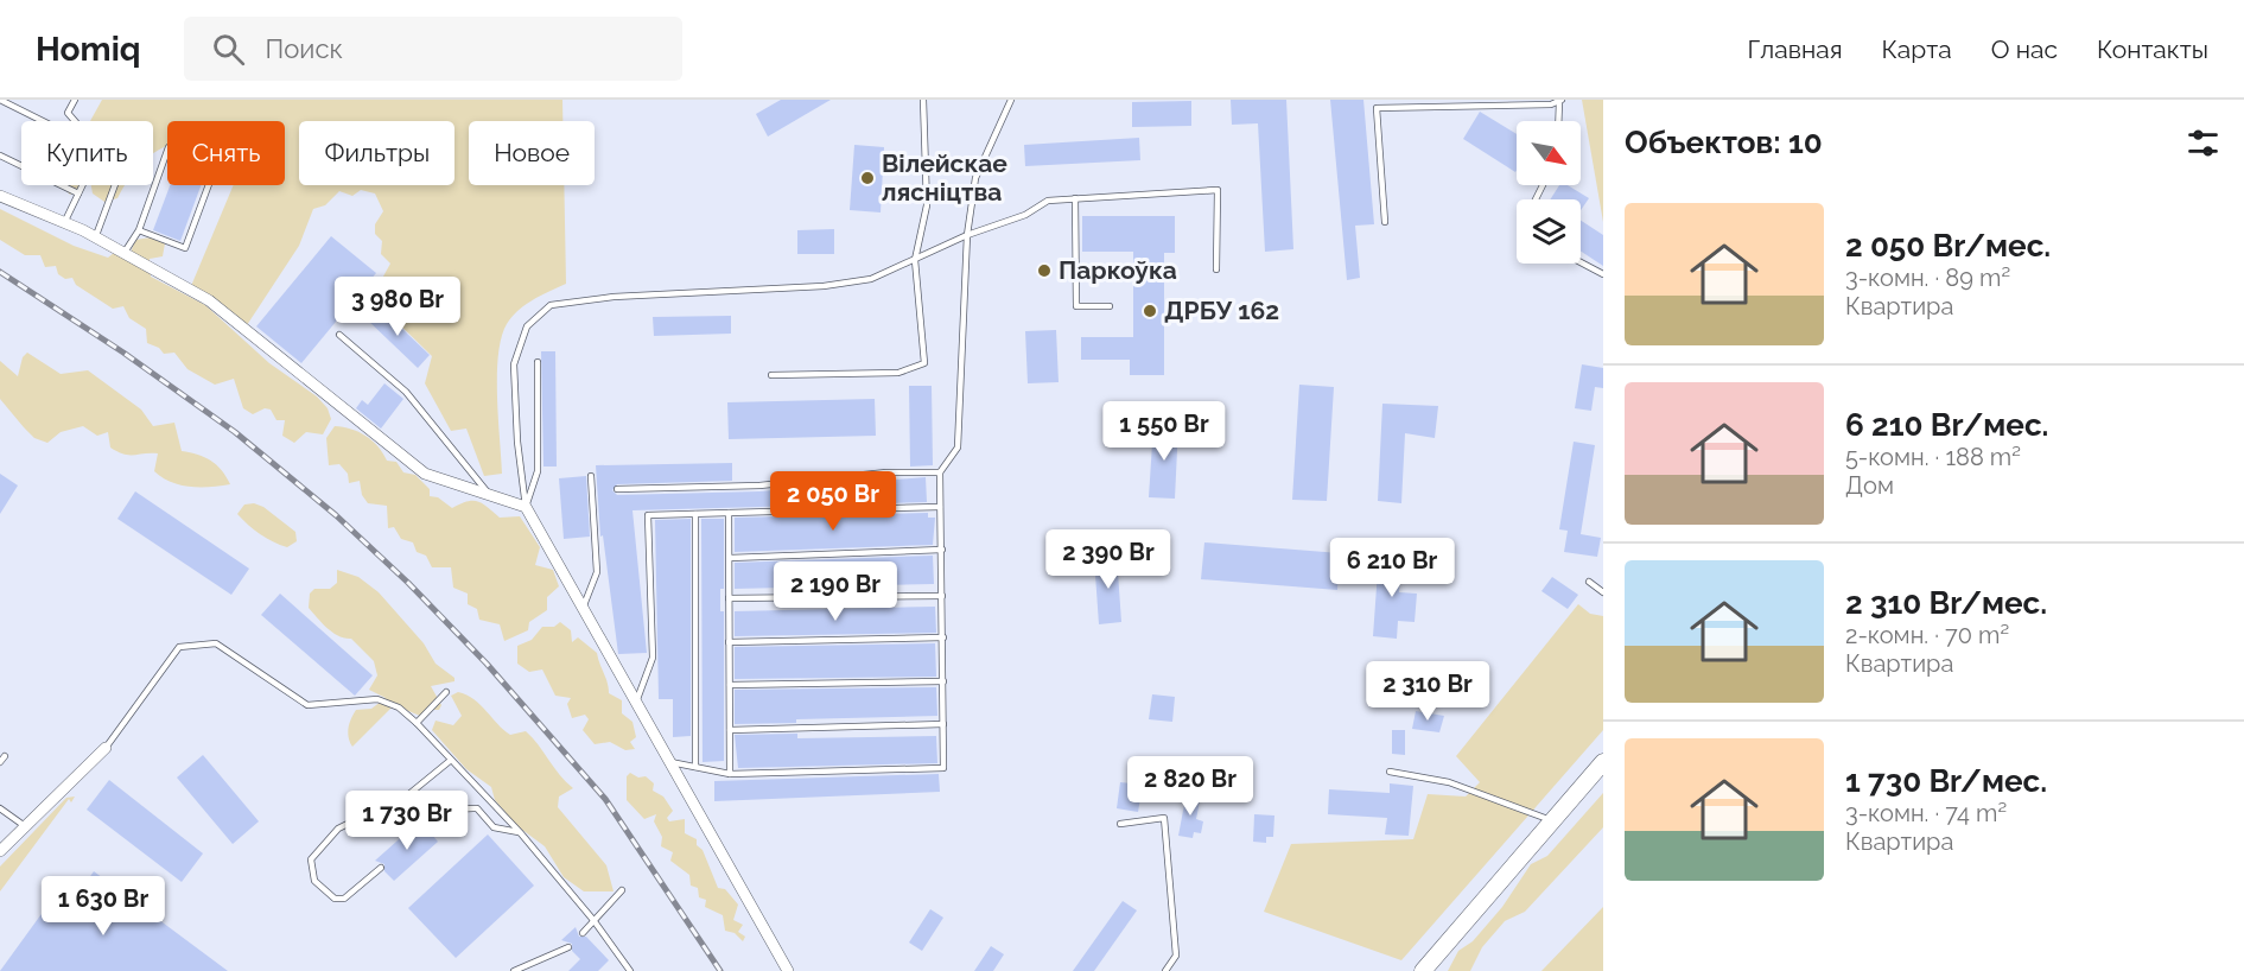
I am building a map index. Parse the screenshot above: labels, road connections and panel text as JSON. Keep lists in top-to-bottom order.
{
  "places": ["Вілейскае лясніцтва", "Паркоўка", "ДРБУ 162"],
  "north": "bottom right",
  "page": {
    "header": "Homiq",
    "search": "Поиск",
    "nav": [
      "Главная",
      "Карта",
      "О нас",
      "Контакты"
    ],
    "heading": "Объектов: 10",
    "chip": [
      "Купить",
      "Снять",
      "Фильтры",
      "Новое"
    ],
    "list": [
      {
        "name": "2 050 Br/мес.",
        "note": "3-комн. · 89 m² · Квартира"
      },
      {
        "name": "6 210 Br/мес.",
        "note": "5-комн. · 188 m² · Дом"
      },
      {
        "name": "2 310 Br/мес.",
        "note": "2-комн. · 70 m² · Квартира"
      },
      {
        "name": "1 730 Br/мес.",
        "note": "3-комн. · 74 m² · Квартира"
      }
    ],
    "price": [
      "3 980 Br",
      "1 550 Br",
      "2 050 Br",
      "2 390 Br",
      "6 210 Br",
      "2 190 Br",
      "2 310 Br",
      "2 820 Br",
      "1 730 Br",
      "1 630 Br"
    ]
  }
}
